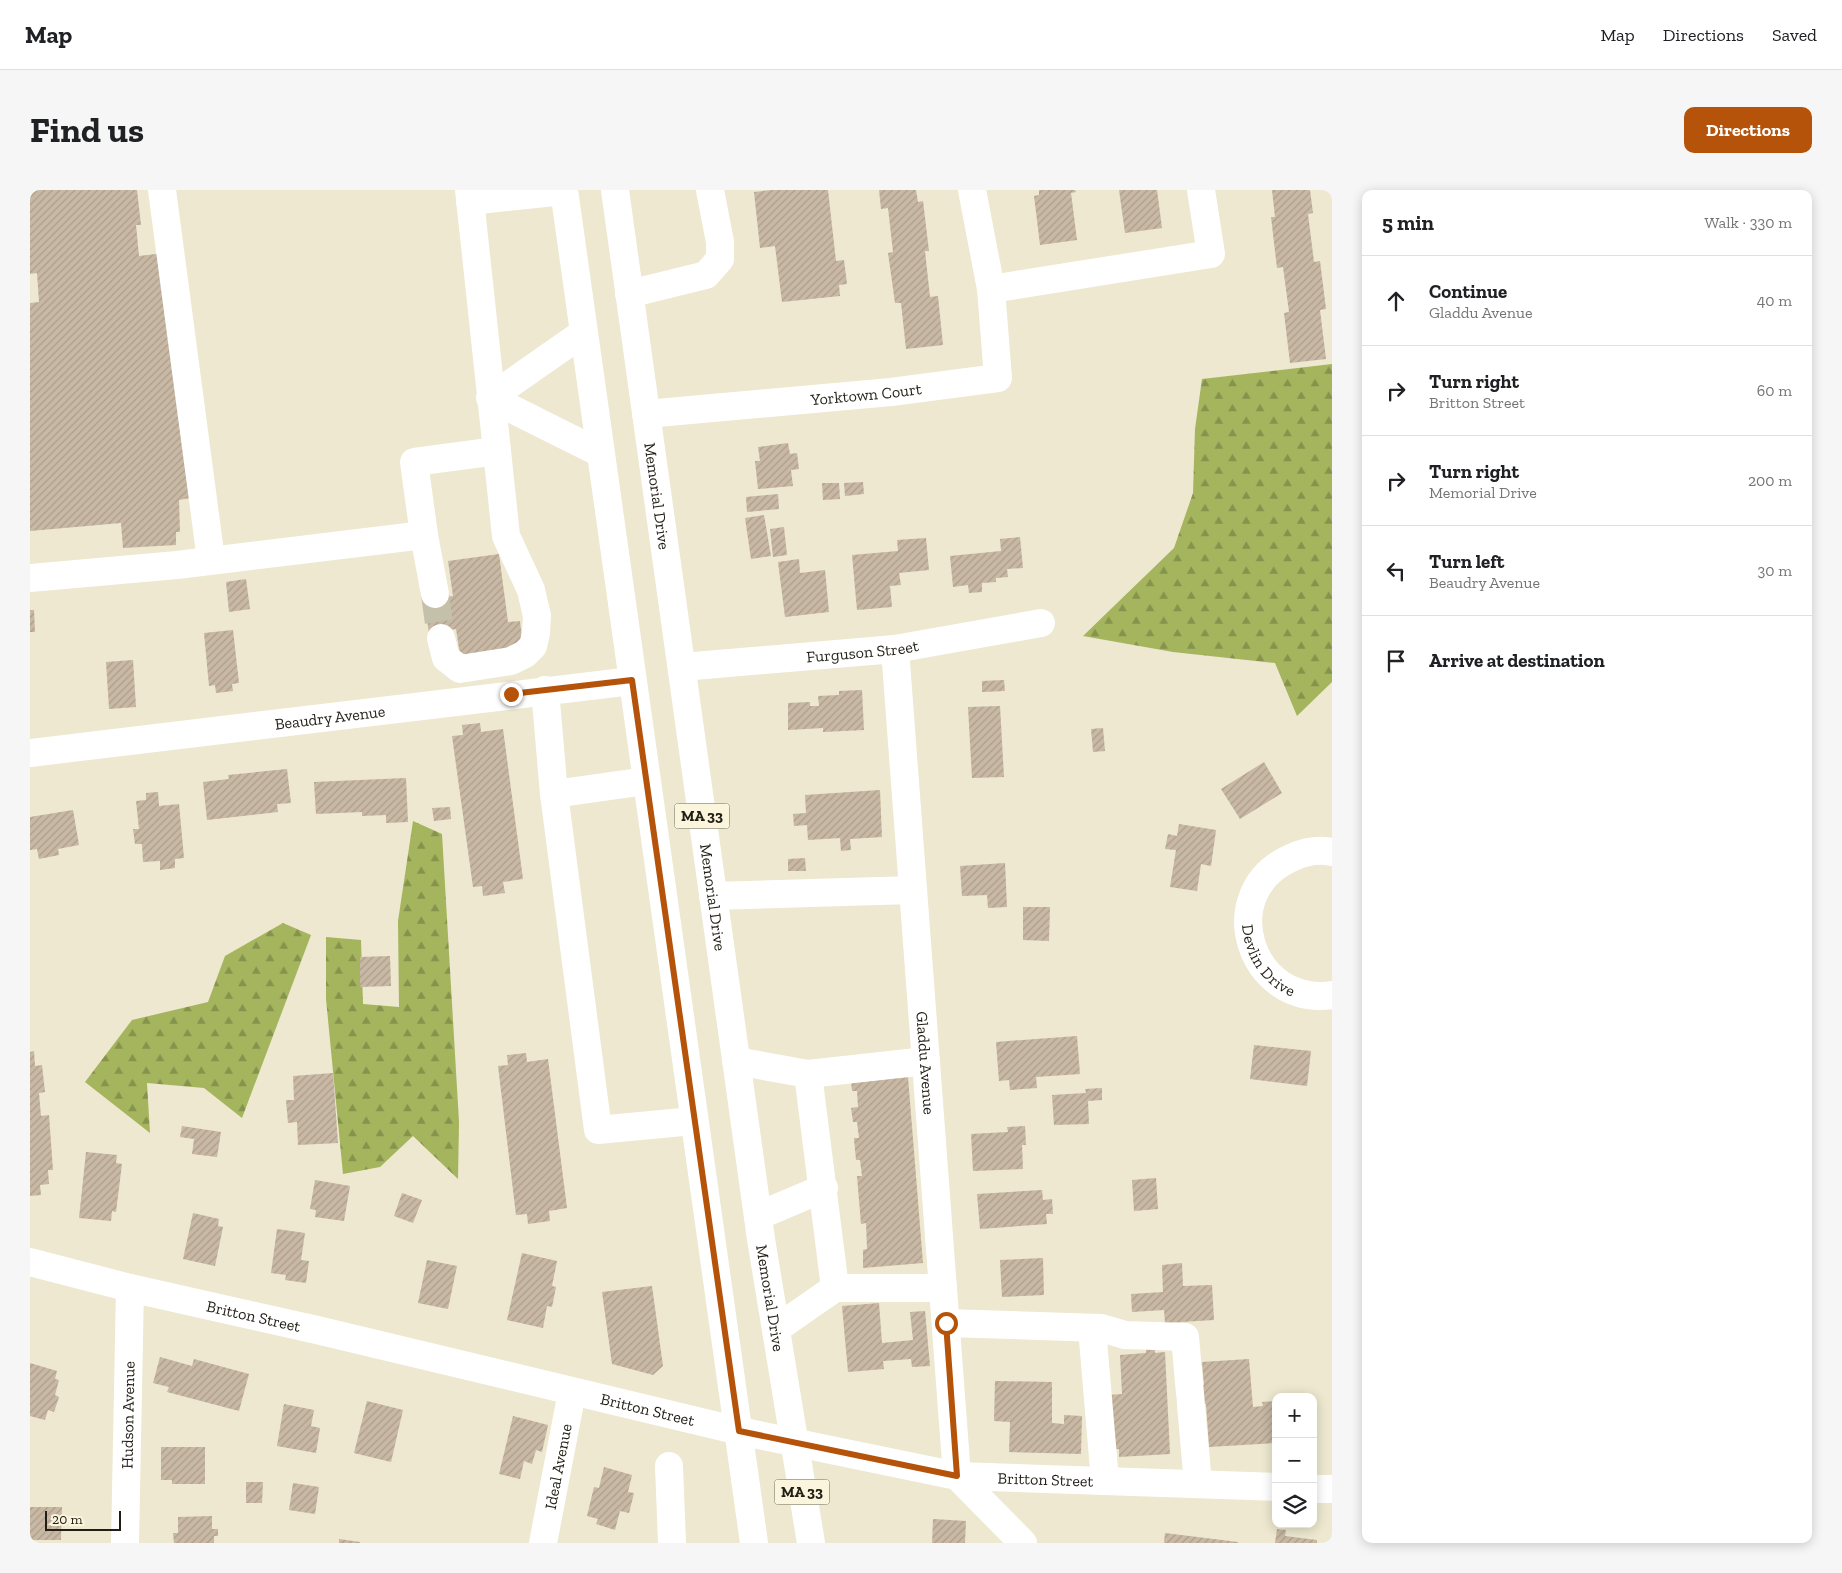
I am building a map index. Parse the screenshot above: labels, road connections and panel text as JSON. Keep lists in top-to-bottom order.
{
  "streets": {
    "street": [
      "Yorktown Court",
      "Memorial Drive",
      "Furguson Street",
      "Beaudry Avenue",
      "MA 33",
      "Devlin Drive",
      "Gladdu Avenue",
      "Britton Street",
      "Hudson Avenue",
      "Ideal Avenue"
    ]
  },
  "crossings": [
    ["Yorktown Court", "Memorial Drive"],
    ["Memorial Drive", "Furguson Street"],
    ["Memorial Drive", "Britton Street"],
    ["Furguson Street", "Gladdu Avenue"],
    ["Beaudry Avenue", "MA 33"],
    ["MA 33", "Britton Street"],
    ["Gladdu Avenue", "Britton Street"],
    ["Britton Street", "Hudson Avenue"],
    ["Britton Street", "Ideal Avenue"]
  ],
  "scale_bar": "20 m",
  "page": {
    "header": "Map",
    "nav": ["Map", "Directions", "Saved"],
    "buttons": "Directions",
    "title": "Find us",
    "heading": ["5 min", "Walk · 330 m"],
    "list": [
      ["Continue", "Gladdu Avenue", "40 m"],
      ["Turn right", "Britton Street", "60 m"],
      ["Turn right", "Memorial Drive", "200 m"],
      ["Turn left", "Beaudry Avenue", "30 m"],
      "Arrive at destination"
    ],
    "map_buttons": ["+", "−"],
    "scale": "20 m"
  }
}
